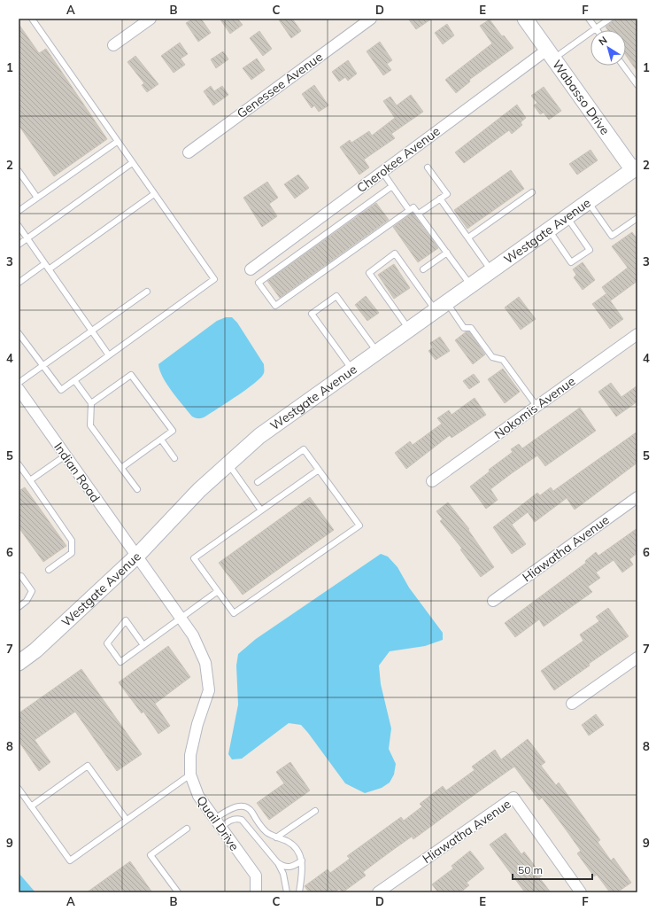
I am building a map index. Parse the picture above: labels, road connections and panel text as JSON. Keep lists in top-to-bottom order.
{
  "streets": {
    "street": [
      "Genessee Avenue",
      "Wabasso Drive",
      "Cherokee Avenue",
      "Westgate Avenue",
      "Nokomis Avenue",
      "Indian Road",
      "Hiawatha Avenue",
      "Quail Drive"
    ]
  },
  "crossings": [
    ["Wabasso Drive", "Cherokee Avenue"],
    ["Wabasso Drive", "Westgate Avenue"],
    ["Westgate Avenue", "Indian Road"],
    ["Westgate Avenue", "Quail Drive"],
    ["Indian Road", "Quail Drive"]
  ],
  "scale_bar": "50 m",
  "north": "top left",
  "grid": {
    "columns": [
      "A",
      "B",
      "C",
      "D",
      "E",
      "F"
    ],
    "rows": [
      "1",
      "2",
      "3",
      "4",
      "5",
      "6",
      "7",
      "8",
      "9"
    ]
  }
}
